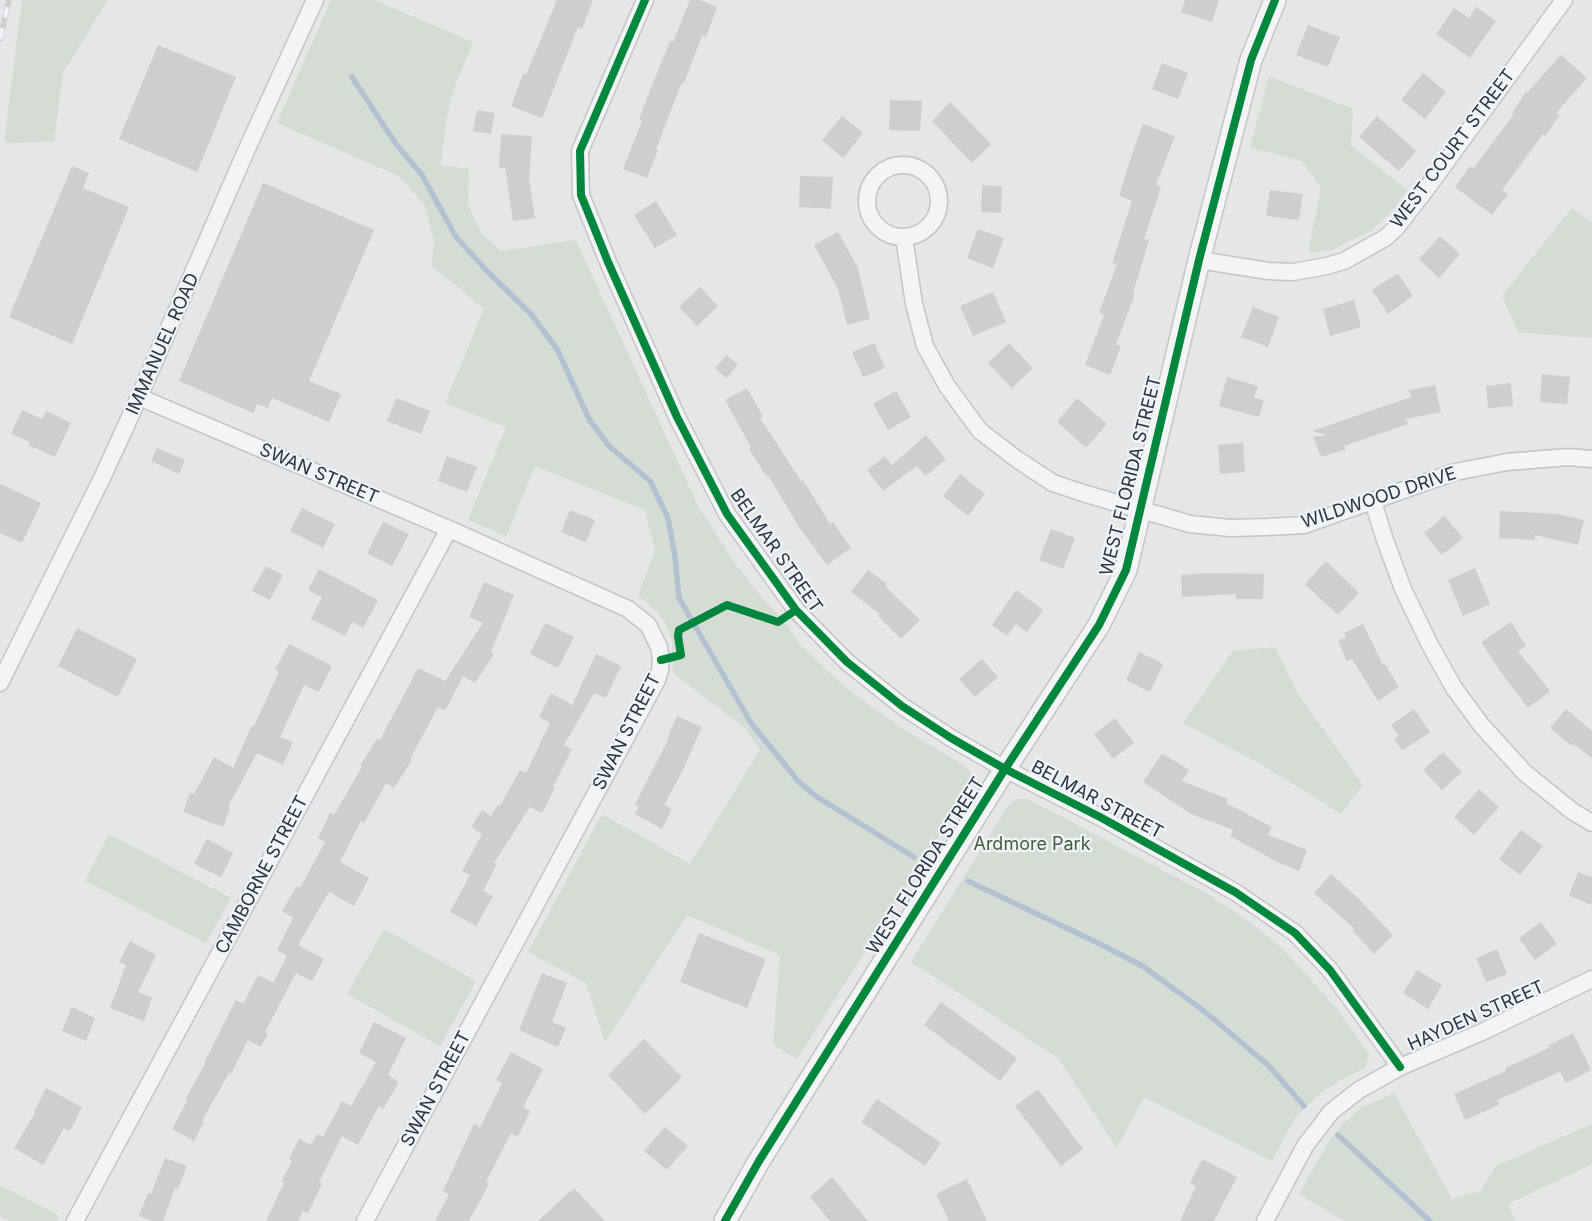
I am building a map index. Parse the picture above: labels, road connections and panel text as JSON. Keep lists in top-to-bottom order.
{
  "streets": {
    "street": [
      "WEST COURT STREET",
      "IMMANUEL ROAD",
      "SWAN STREET",
      "WEST FLORIDA STREET",
      "WILDWOOD DRIVE",
      "BELMAR STREET",
      "CAMBORNE STREET",
      "HAYDEN STREET"
    ]
  },
  "crossings": [
    ["WEST COURT STREET", "WEST FLORIDA STREET"],
    ["IMMANUEL ROAD", "SWAN STREET"],
    ["SWAN STREET", "CAMBORNE STREET"],
    ["WEST FLORIDA STREET", "WILDWOOD DRIVE"],
    ["WEST FLORIDA STREET", "BELMAR STREET"],
    ["BELMAR STREET", "HAYDEN STREET"]
  ],
  "parks": ["Ardmore Park"]
}
